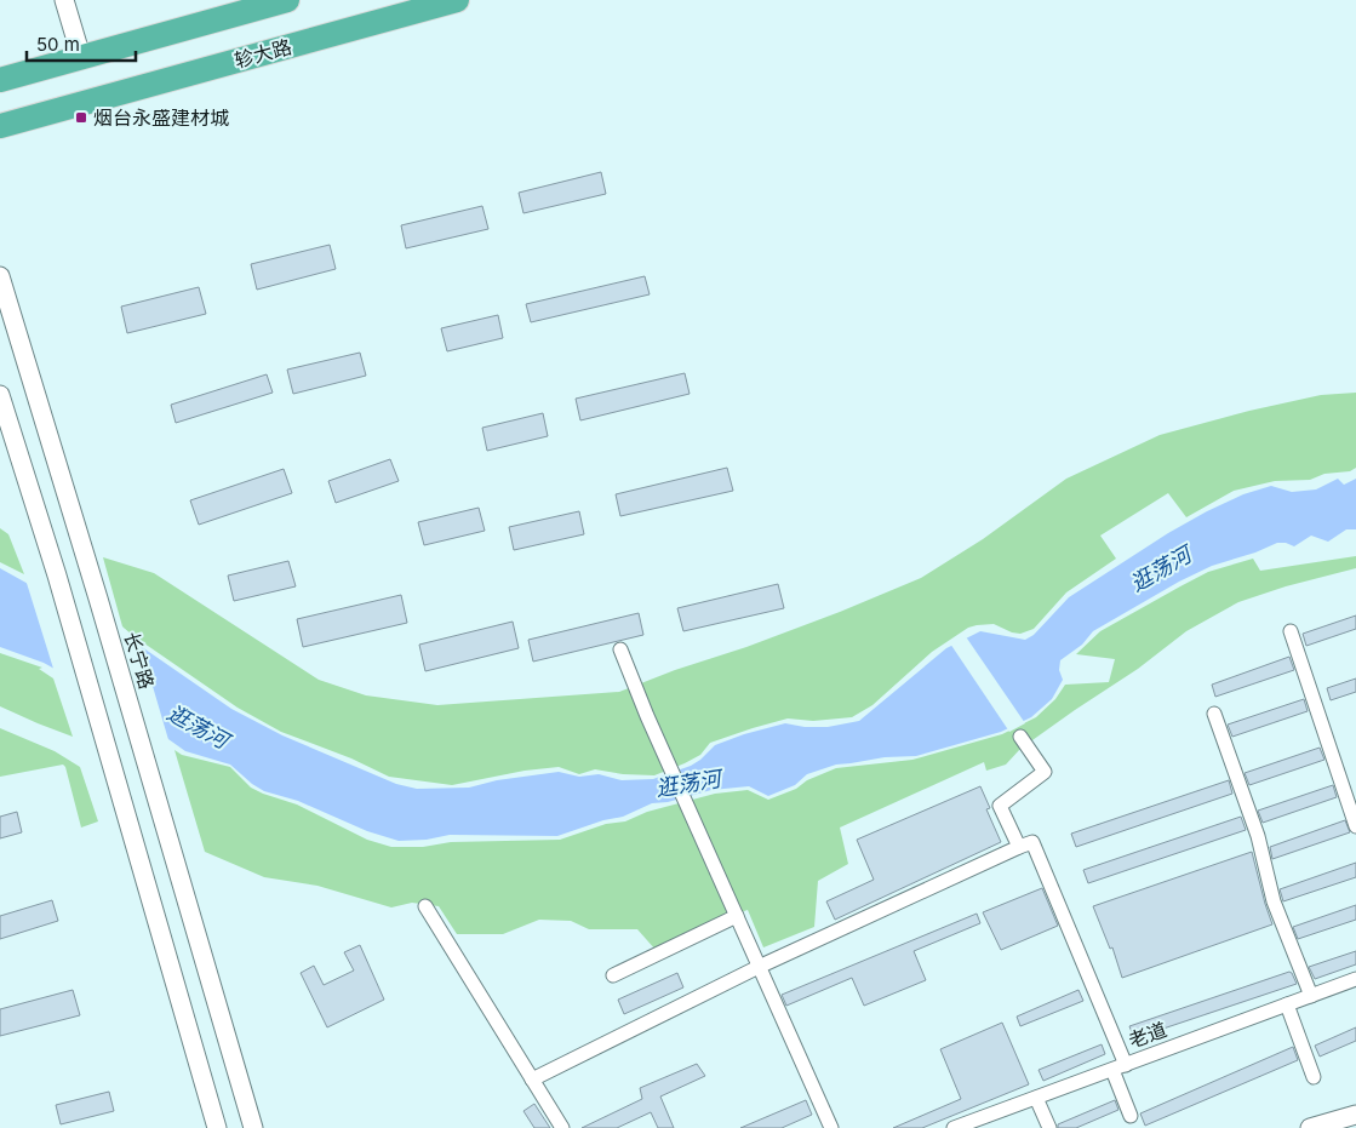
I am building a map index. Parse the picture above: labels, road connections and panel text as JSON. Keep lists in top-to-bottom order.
{
  "streets": {
    "highway": ["轸大路"],
    "street": ["长宁路", "老道"]
  },
  "water": ["逛荡河"],
  "places": {
    "transit": ["烟台永盛建材城"]
  },
  "scale_bar": "50 m"
}
